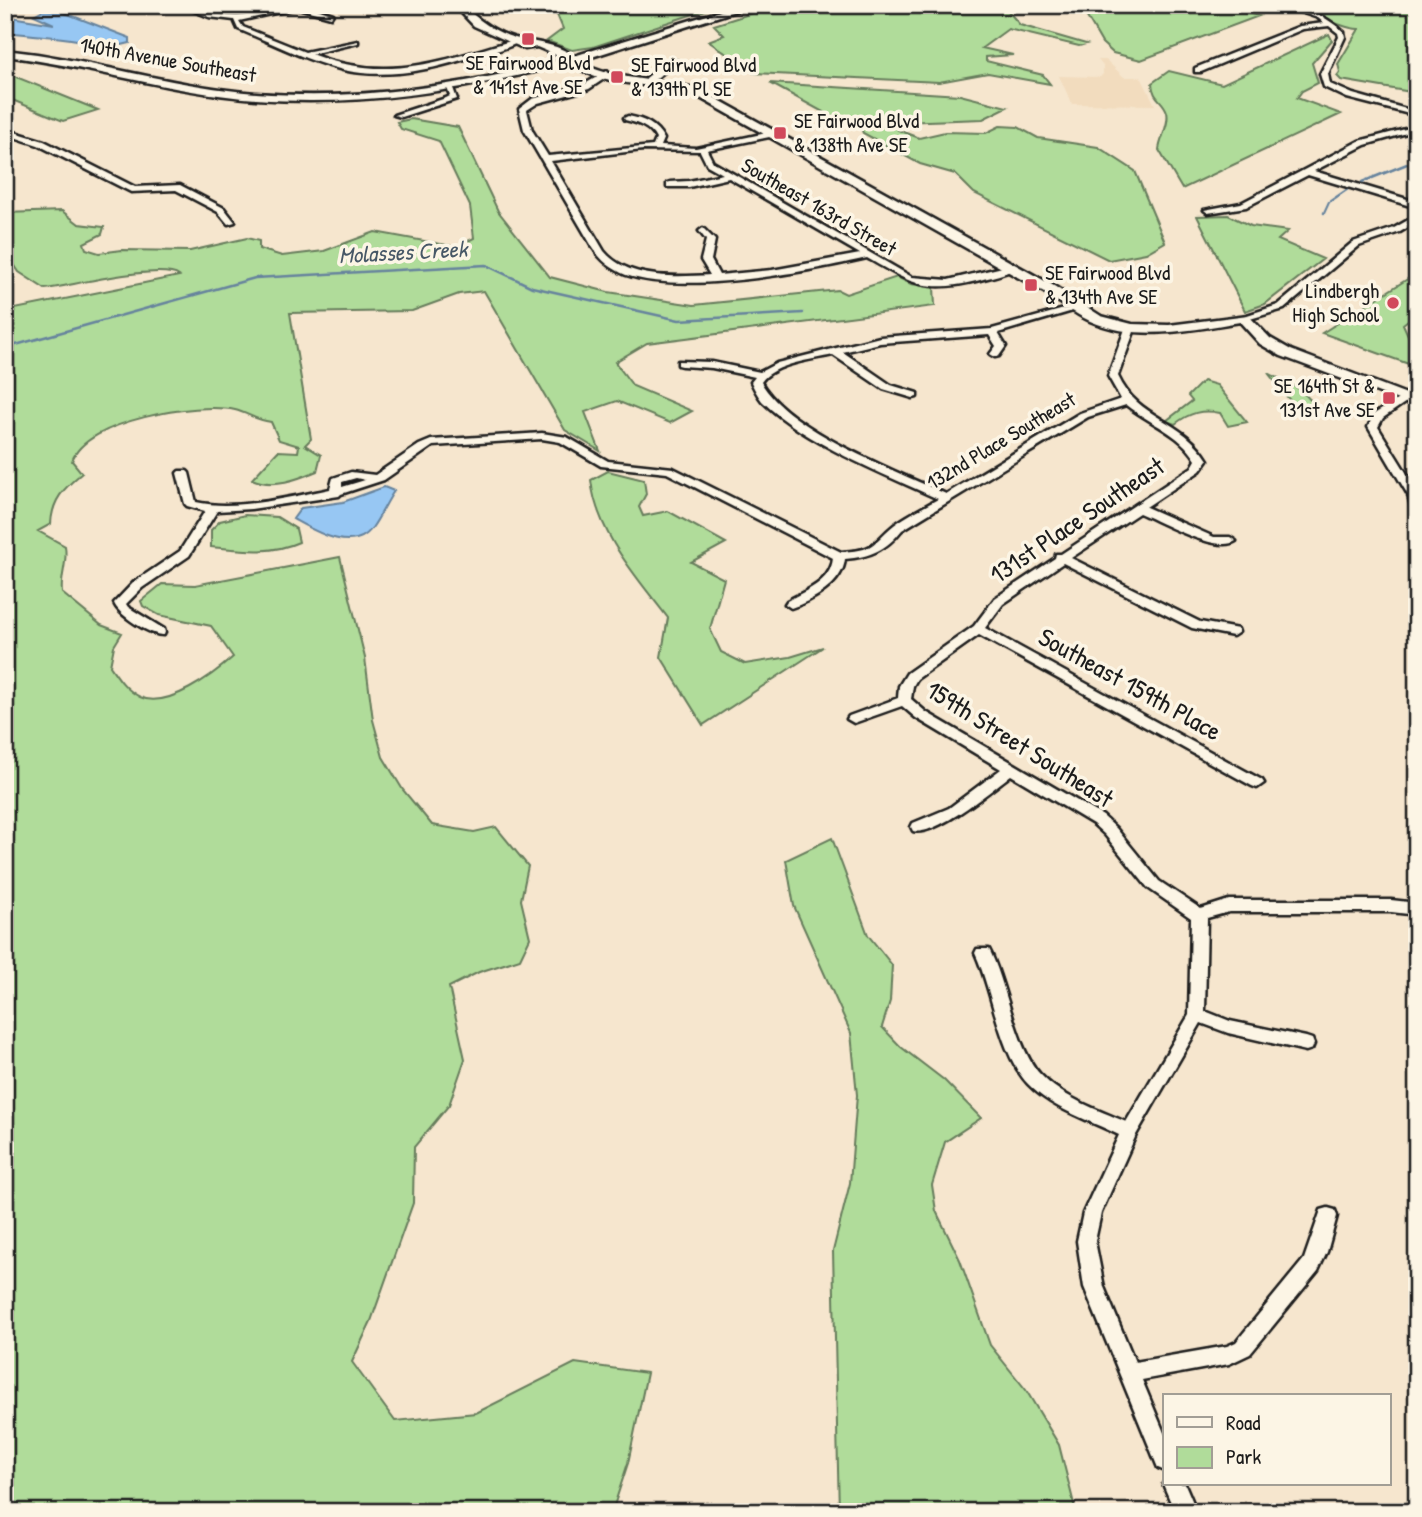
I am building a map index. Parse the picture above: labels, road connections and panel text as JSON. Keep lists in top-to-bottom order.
{
  "streets": {
    "street": [
      "140th Avenue Southeast",
      "Southeast 163rd Street",
      "132nd Place Southeast",
      "131st Place Southeast",
      "Southeast 159th Place",
      "159th Street Southeast"
    ]
  },
  "crossings": [
    ["132nd Place Southeast", "131st Place Southeast"],
    ["131st Place Southeast", "Southeast 159th Place"],
    ["131st Place Southeast", "159th Street Southeast"]
  ],
  "water": ["Molasses Creek"],
  "places": {
    "transit": [
      "SE Fairwood Blvd & 141st Ave SE",
      "SE Fairwood Blvd & 139th Pl SE",
      "SE Fairwood Blvd & 138th Ave SE",
      "SE Fairwood Blvd & 134th Ave SE",
      "SE 164th St & 131st Ave SE"
    ],
    "other": ["Lindbergh High School"]
  },
  "legend": ["Road", "Park"]
}
